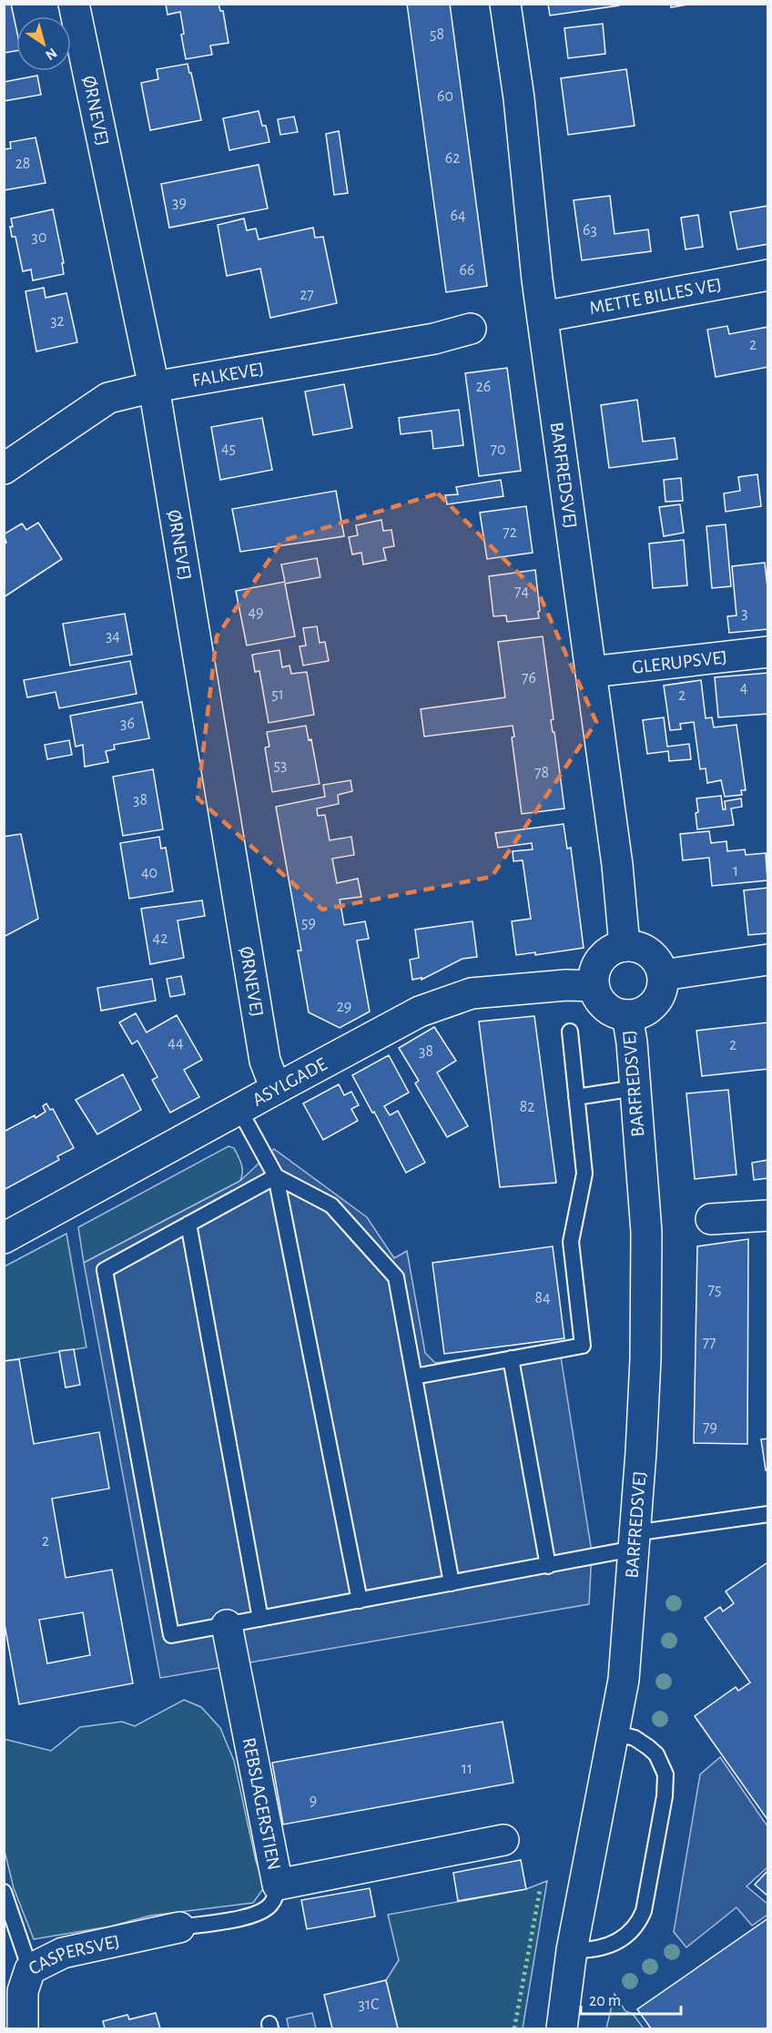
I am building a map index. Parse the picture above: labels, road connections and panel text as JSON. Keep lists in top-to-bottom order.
{
  "streets": {
    "street": [
      "ØRNEVEJ",
      "METTE BILLES VEJ",
      "FALKEVEJ",
      "BARFREDSVEJ",
      "GLERUPSVEJ",
      "ASYLGADE",
      "REBSLAGERSTIEN",
      "CASPERSVEJ"
    ]
  },
  "crossings": [
    ["ØRNEVEJ", "FALKEVEJ"],
    ["ØRNEVEJ", "ASYLGADE"],
    ["METTE BILLES VEJ", "BARFREDSVEJ"],
    ["BARFREDSVEJ", "GLERUPSVEJ"],
    ["BARFREDSVEJ", "ASYLGADE"]
  ],
  "house_numbers": [
    "58",
    "60",
    "62",
    "28",
    "39",
    "64",
    "63",
    "30",
    "66",
    "27",
    "32",
    "2",
    "26",
    "45",
    "70",
    "72",
    "74",
    "49",
    "3",
    "34",
    "76",
    "4",
    "51",
    "2",
    "36",
    "53",
    "78",
    "38",
    "1",
    "40",
    "59",
    "42",
    "29",
    "44",
    "2",
    "38",
    "82",
    "75",
    "84",
    "77",
    "79",
    "2",
    "11",
    "9",
    "31C"
  ],
  "scale_bar": "20 m",
  "north": "bottom right"
}
